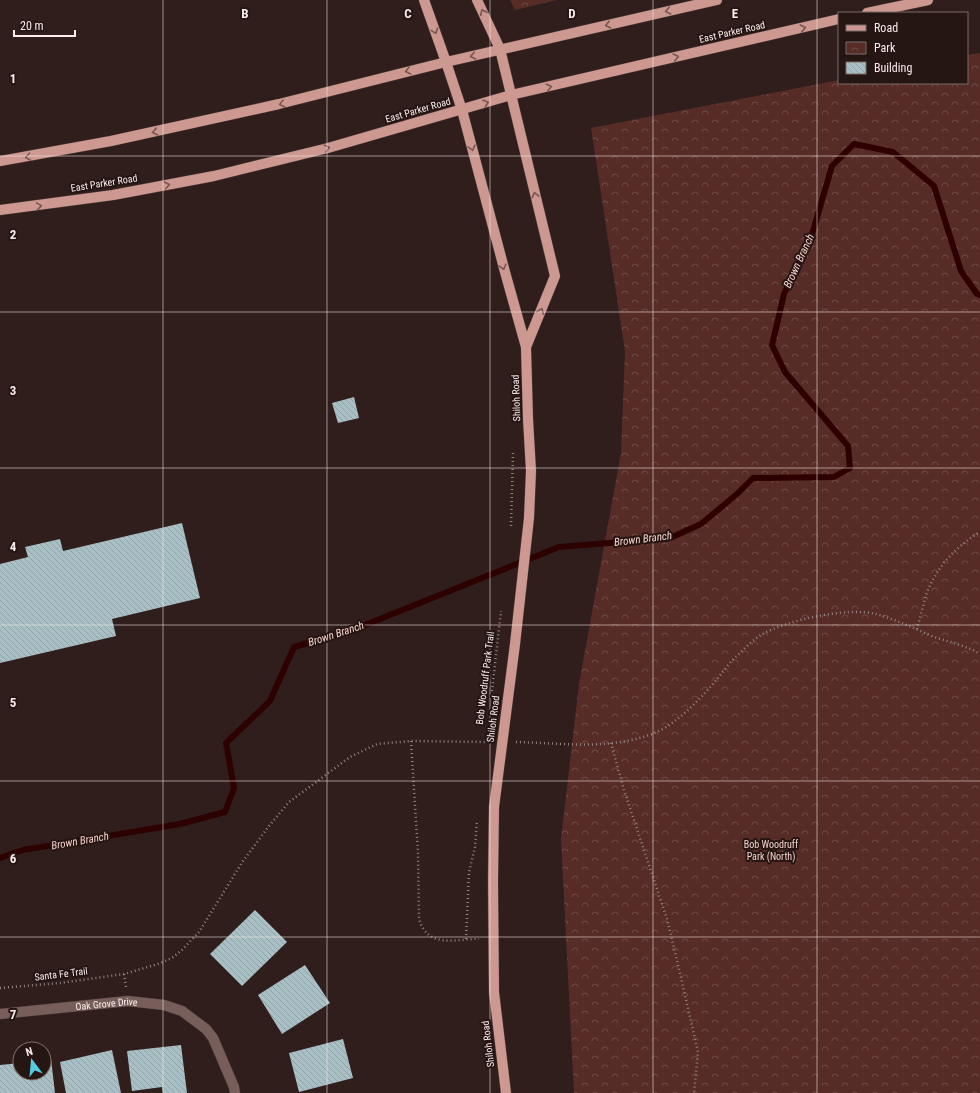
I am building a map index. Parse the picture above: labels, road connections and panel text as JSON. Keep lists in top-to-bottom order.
{
  "streets": {
    "main road": ["East Parker Road", "Shiloh Road"],
    "street": ["Oak Grove Drive"],
    "path": ["Bob Woodruff Park Trail", "Santa Fe Trail"]
  },
  "crossings": [
    ["East Parker Road", "Shiloh Road"]
  ],
  "water": ["Brown Branch"],
  "parks": ["Bob Woodruff Park (North)"],
  "legend": ["Road", "Park", "Building"],
  "scale_bar": "20 m",
  "north": "top",
  "grid": {
    "columns": [
      "B",
      "C",
      "D",
      "E"
    ],
    "rows": [
      "1",
      "2",
      "3",
      "4",
      "5",
      "6",
      "7"
    ]
  }
}
